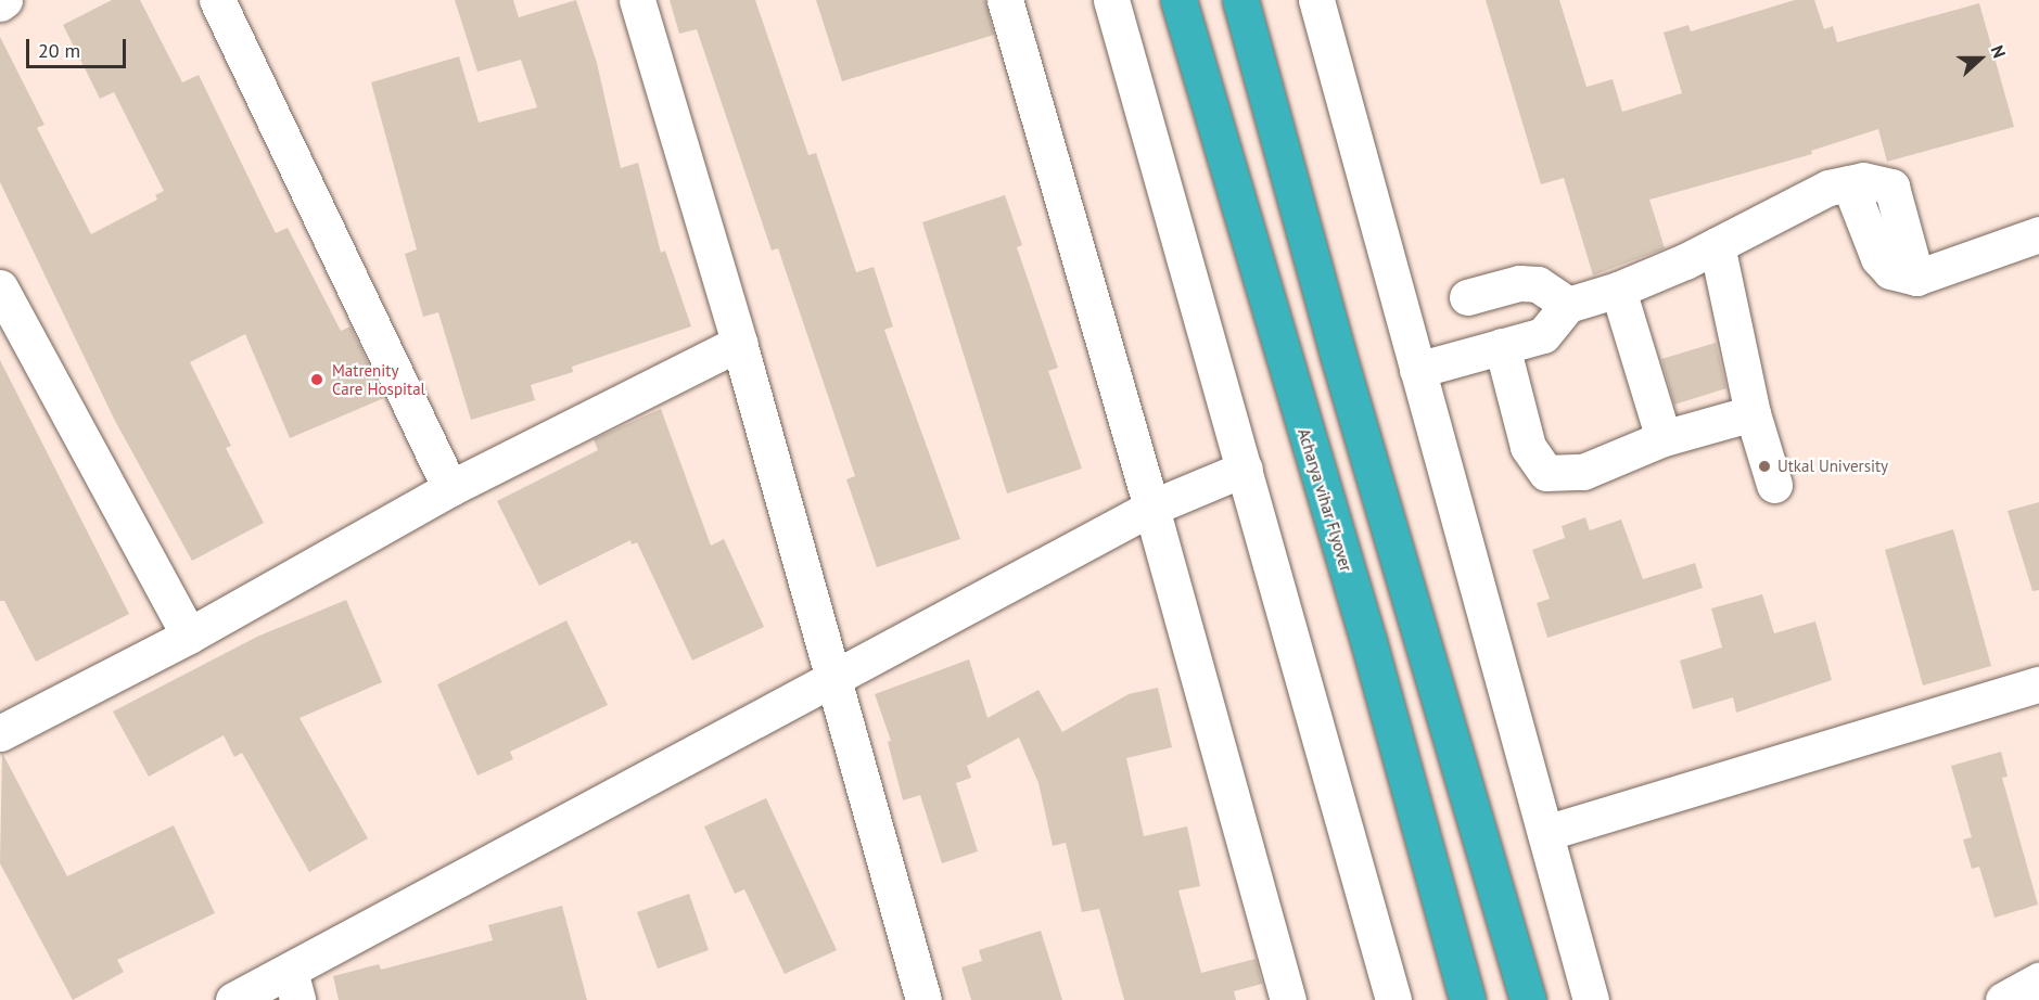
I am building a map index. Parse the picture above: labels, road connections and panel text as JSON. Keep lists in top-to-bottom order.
{
  "streets": {
    "highway": ["Acharya vihar Flyover"]
  },
  "places": ["Matrenity Care Hospital", "Utkal University"],
  "scale_bar": "20 m",
  "north": "right"
}
